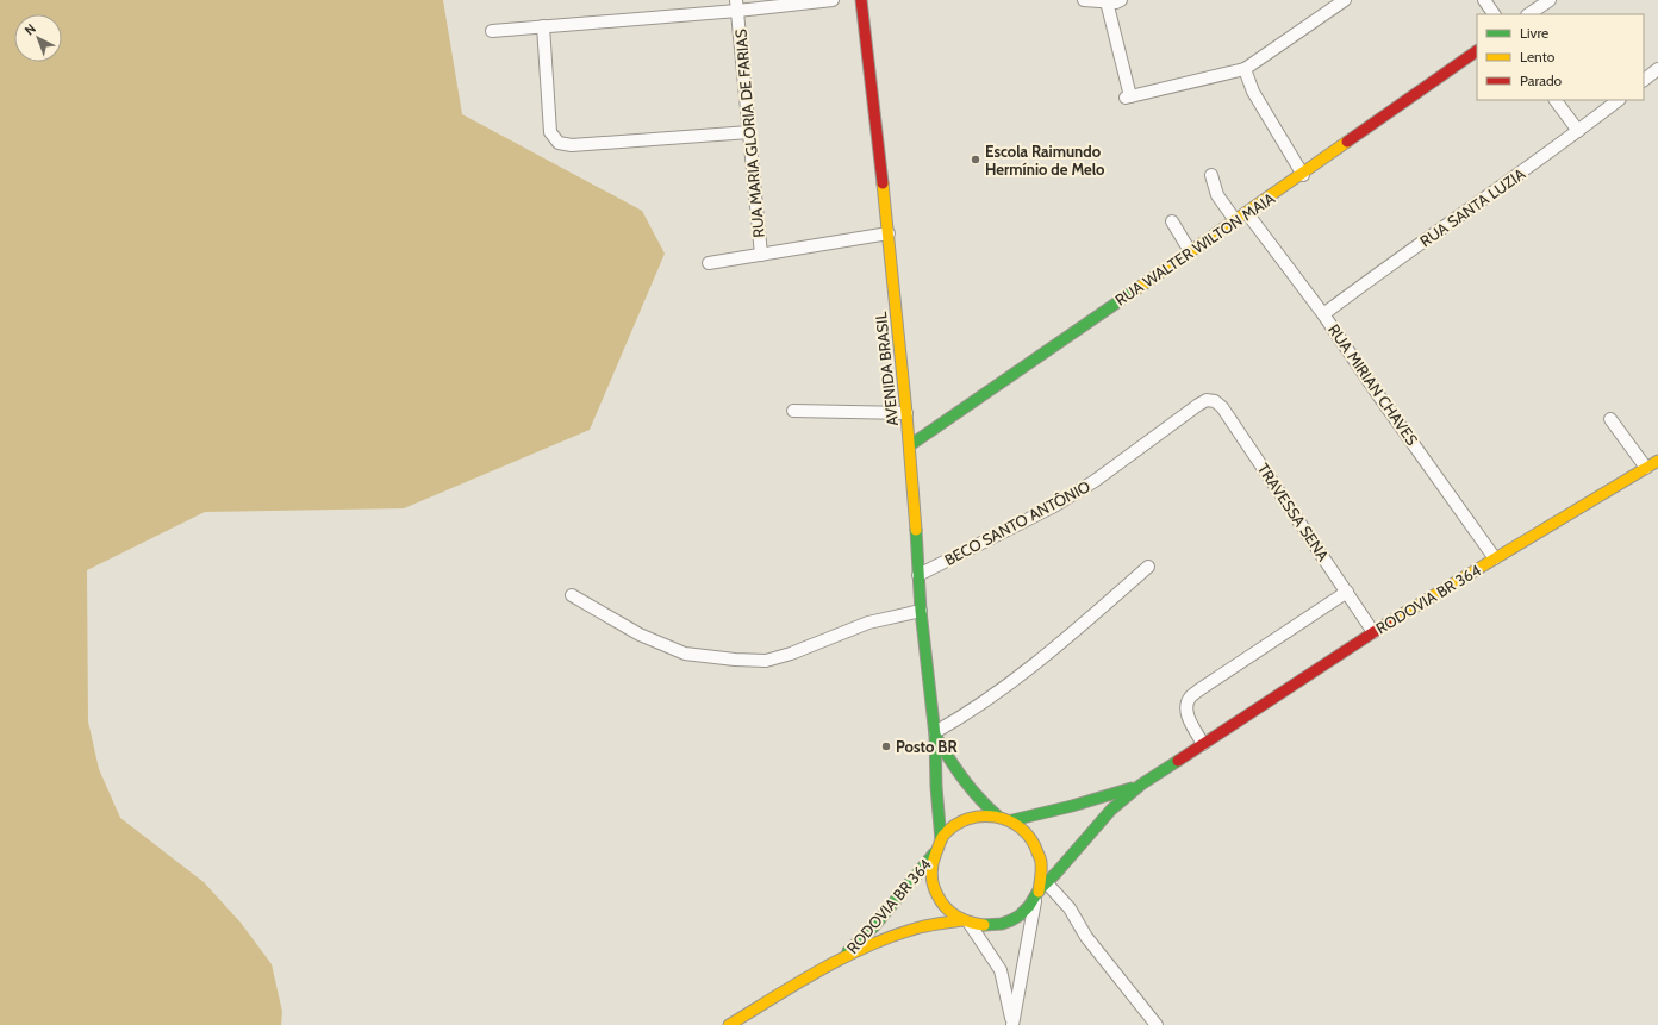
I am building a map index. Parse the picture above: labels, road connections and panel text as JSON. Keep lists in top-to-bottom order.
{
  "streets": {
    "street": [
      "RUA MARIA GLORIA DE FARIAS",
      "RUA SANTA LUZIA",
      "RUA WALTER WILTON MAIA",
      "AVENIDA BRASIL",
      "RUA MIRIAN CHAVES",
      "TRAVESSA SENA",
      "BECO SANTO ANTÔNIO",
      "RODOVIA BR 364"
    ]
  },
  "crossings": [
    ["RUA SANTA LUZIA", "RUA MIRIAN CHAVES"],
    ["RUA WALTER WILTON MAIA", "AVENIDA BRASIL"],
    ["RUA WALTER WILTON MAIA", "RUA MIRIAN CHAVES"],
    ["AVENIDA BRASIL", "BECO SANTO ANTÔNIO"],
    ["AVENIDA BRASIL", "RODOVIA BR 364"],
    ["RUA MIRIAN CHAVES", "RODOVIA BR 364"],
    ["TRAVESSA SENA", "BECO SANTO ANTÔNIO"],
    ["TRAVESSA SENA", "RODOVIA BR 364"]
  ],
  "places": ["Escola Raimundo Hermínio de Melo", "Posto BR"],
  "legend": ["Livre", "Lento", "Parado"],
  "north": "top left"
}
